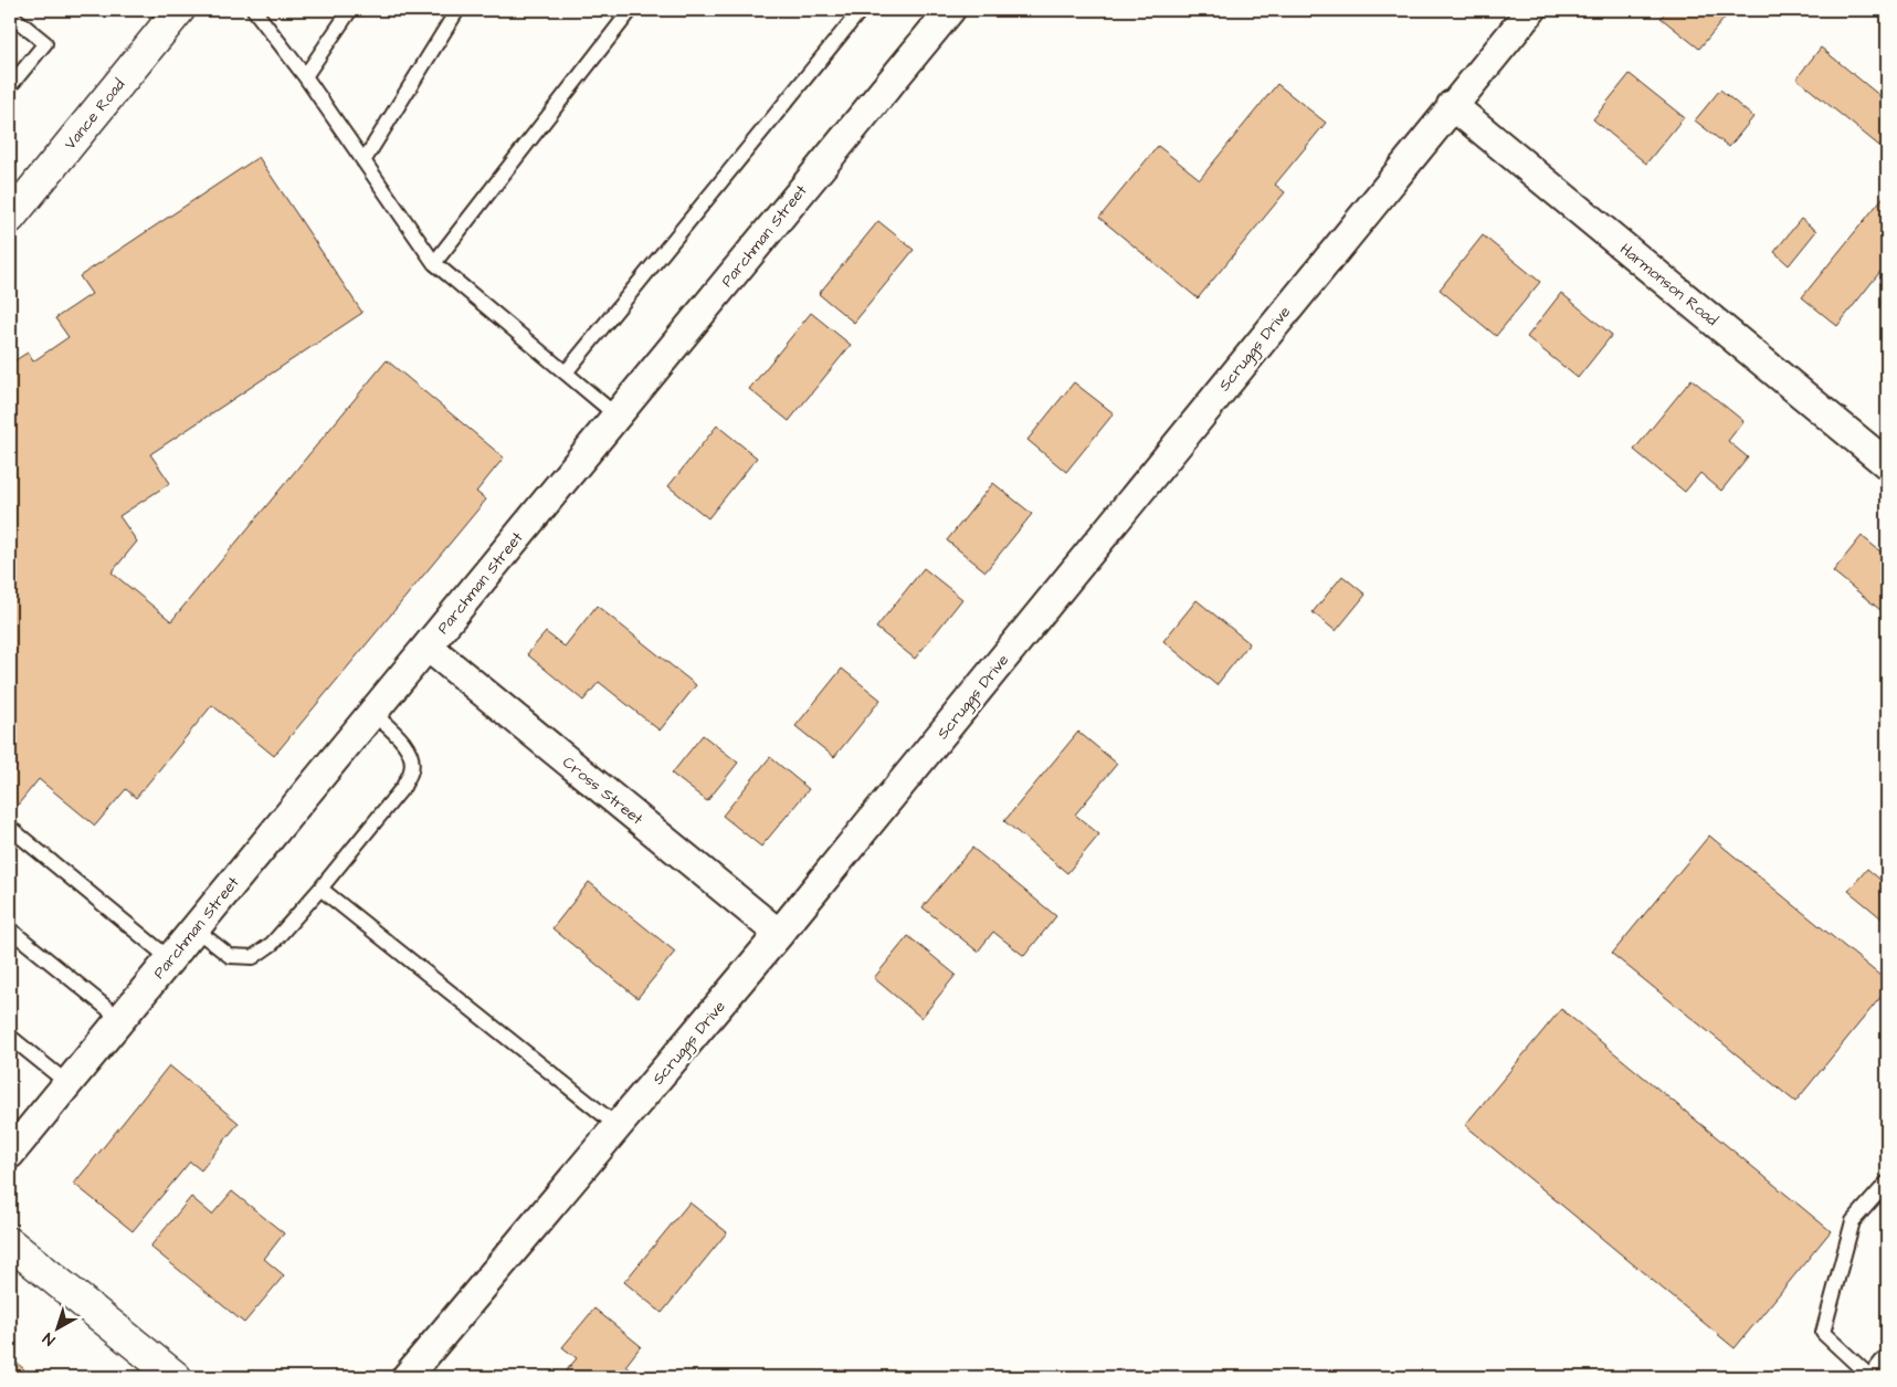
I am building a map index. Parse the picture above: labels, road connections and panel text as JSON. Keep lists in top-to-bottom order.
{
  "streets": {
    "street": [
      "Vance Road",
      "Parchman Street",
      "Harmonson Road",
      "Scruggs Drive",
      "Cross Street"
    ]
  },
  "crossings": [
    ["Parchman Street", "Cross Street"],
    ["Harmonson Road", "Scruggs Drive"],
    ["Scruggs Drive", "Cross Street"]
  ],
  "north": "bottom left"
}
